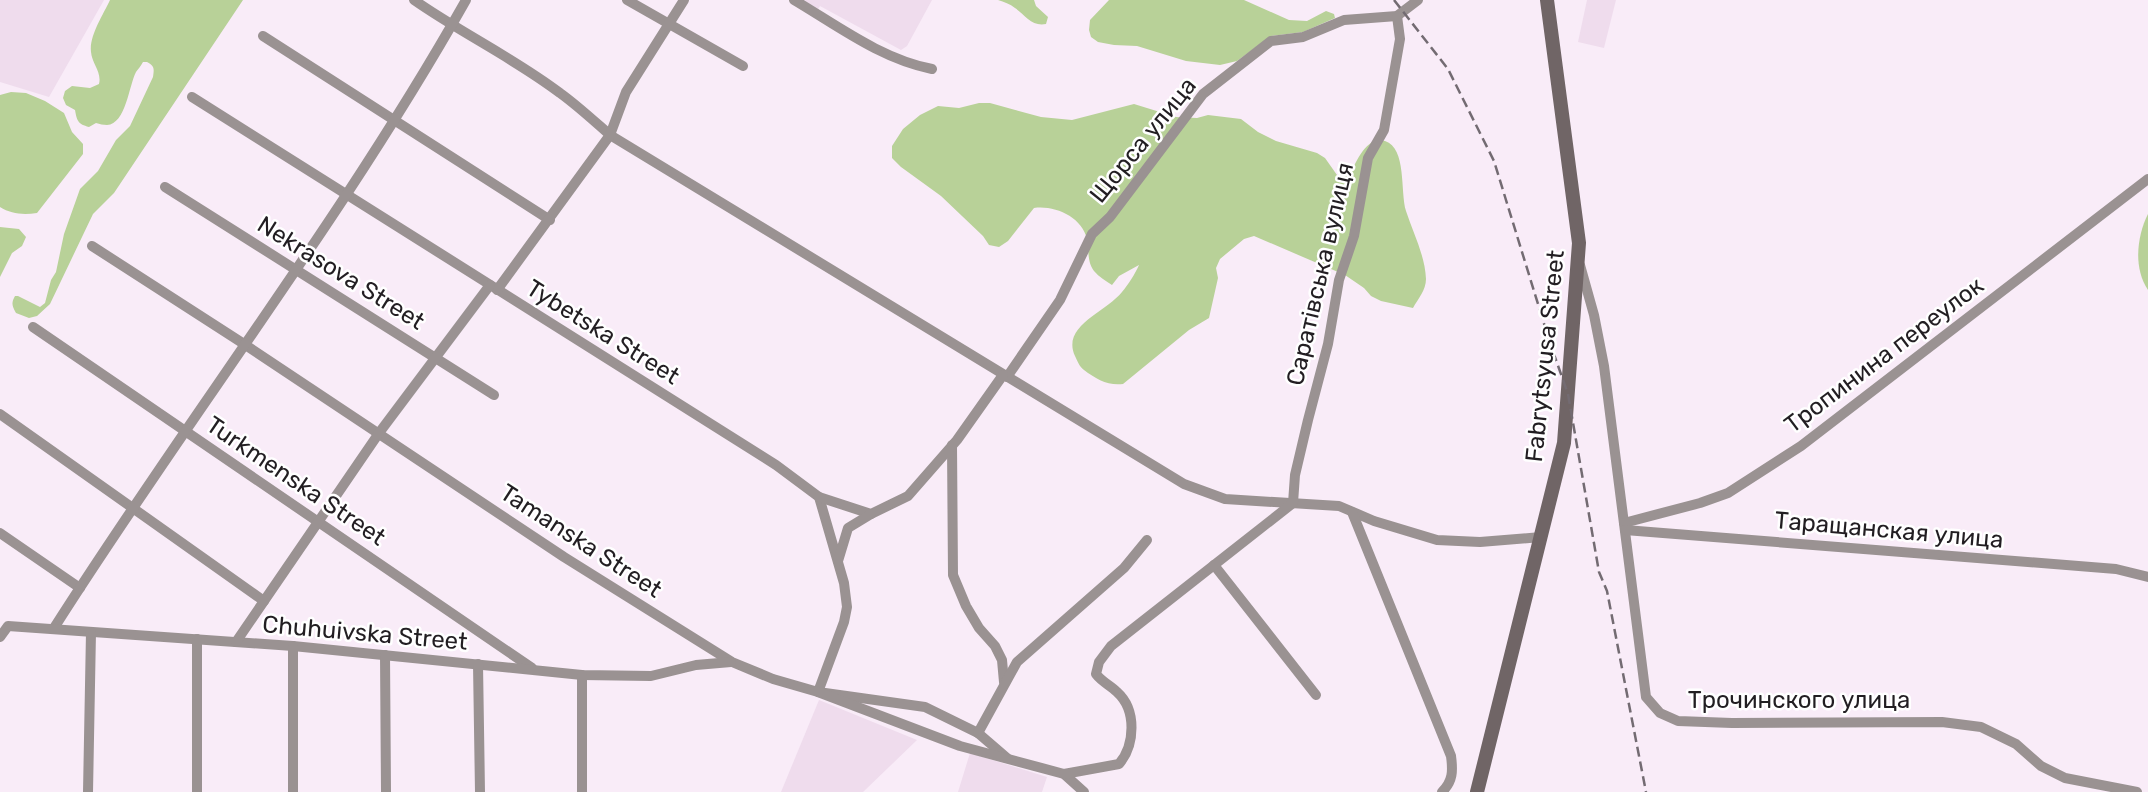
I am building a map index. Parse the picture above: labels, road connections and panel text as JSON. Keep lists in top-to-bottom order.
{
  "streets": {
    "main road": ["Fabrytsyusa Street"],
    "street": [
      "Щорса улица",
      "Nekrasova Street",
      "Саратівська вулиця",
      "Tybetska Street",
      "Тропинина переулок",
      "Turkmenska Street",
      "Таращанская улица",
      "Tamanska Street",
      "Chuhuivska Street",
      "Трочинского улица"
    ]
  },
  "crossings": [
    ["Щорса улица", "Саратівська вулиця"],
    ["Щорса улица", "Tybetska Street"],
    ["Тропинина переулок", "Таращанская улица"],
    ["Тропинина переулок", "Трочинского улица"],
    ["Fabrytsyusa Street", "Трочинского улица"],
    ["Turkmenska Street", "Chuhuivska Street"],
    ["Таращанская улица", "Трочинского улица"],
    ["Tamanska Street", "Chuhuivska Street"]
  ]
}
